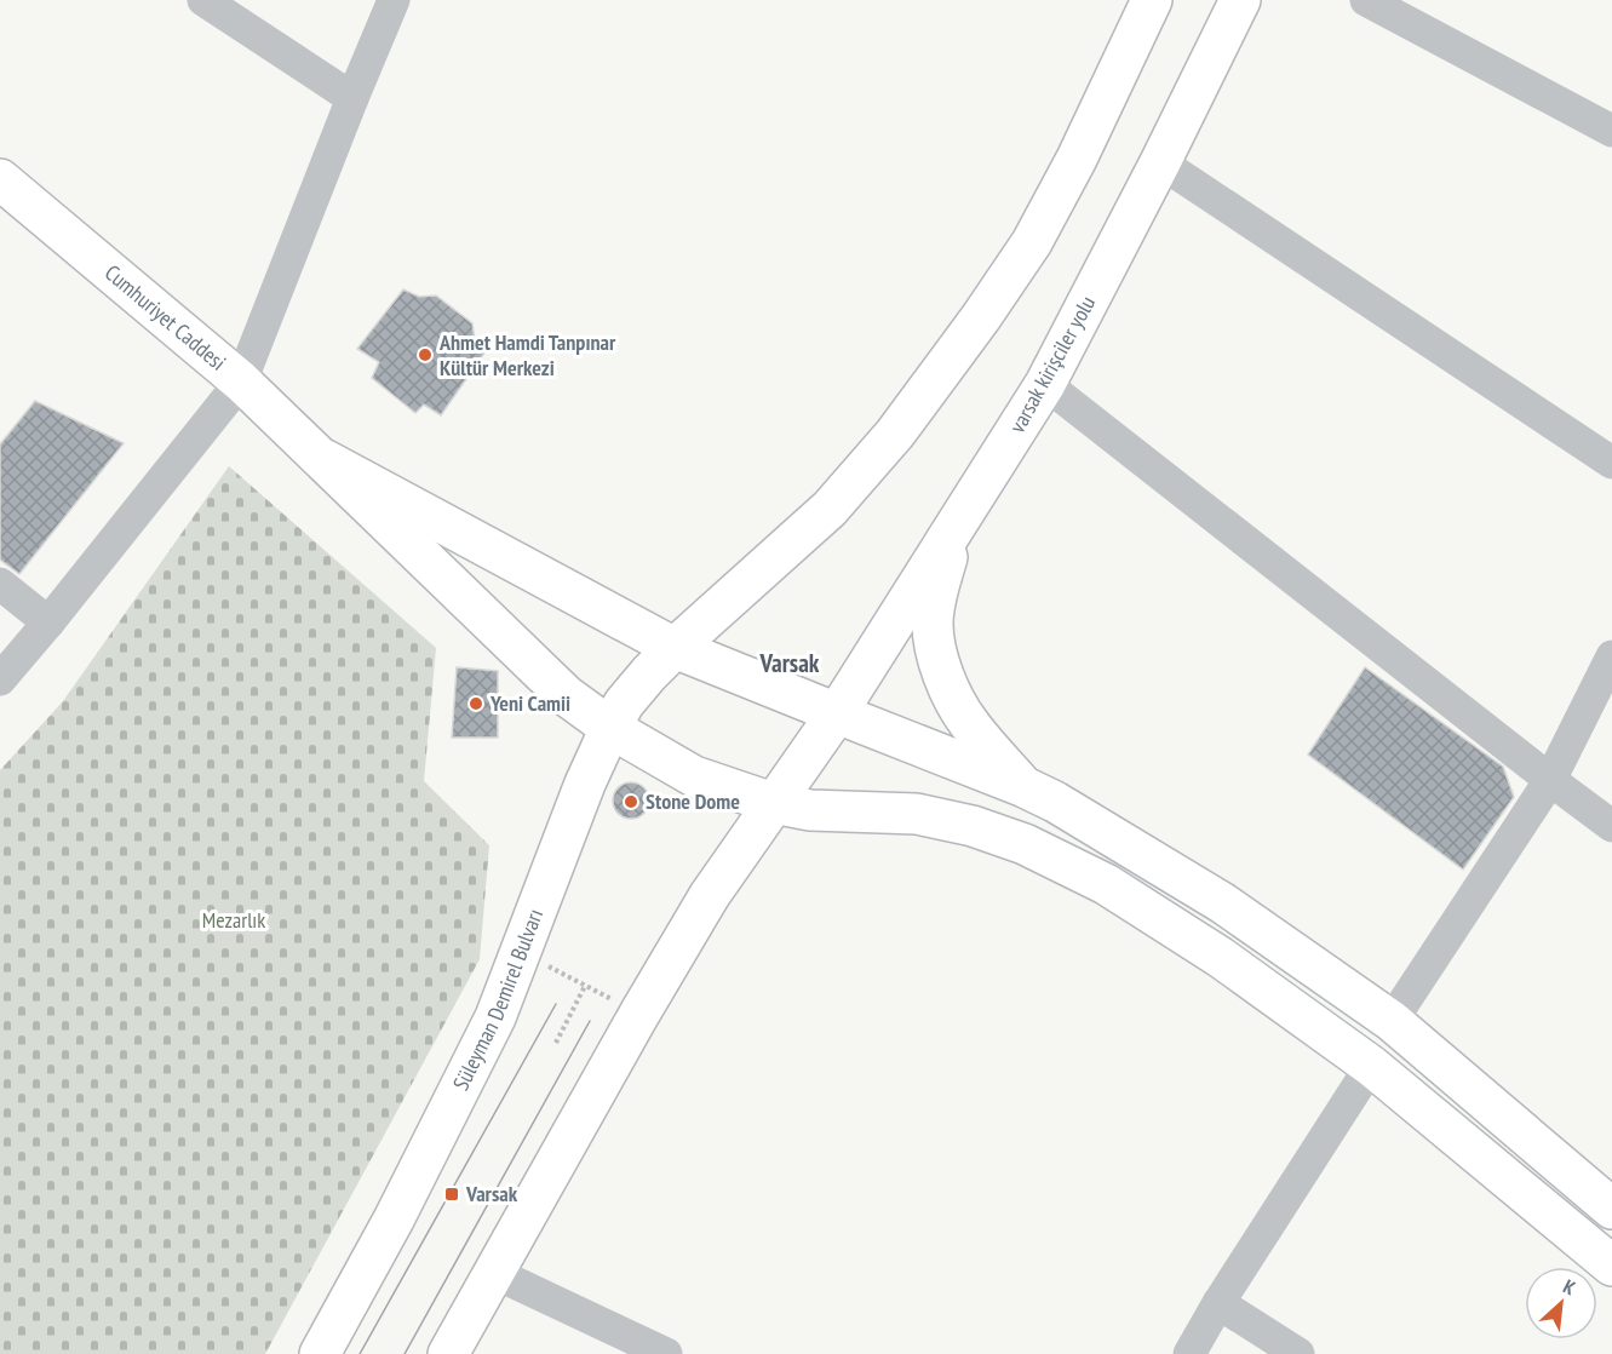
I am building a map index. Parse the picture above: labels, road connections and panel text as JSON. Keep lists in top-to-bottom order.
{
  "streets": {
    "street": ["Cumhuriyet Caddesi", "varsak kirişciler yolu", "Süleyman Demirel Bulvarı"]
  },
  "districts": ["Varsak"],
  "parks": ["Mezarlık"],
  "places": {
    "other": ["Ahmet Hamdi Tanpınar Kültür Merkezi", "Yeni Camii", "Stone Dome"],
    "transit": ["Varsak"]
  },
  "north": "top right"
}
